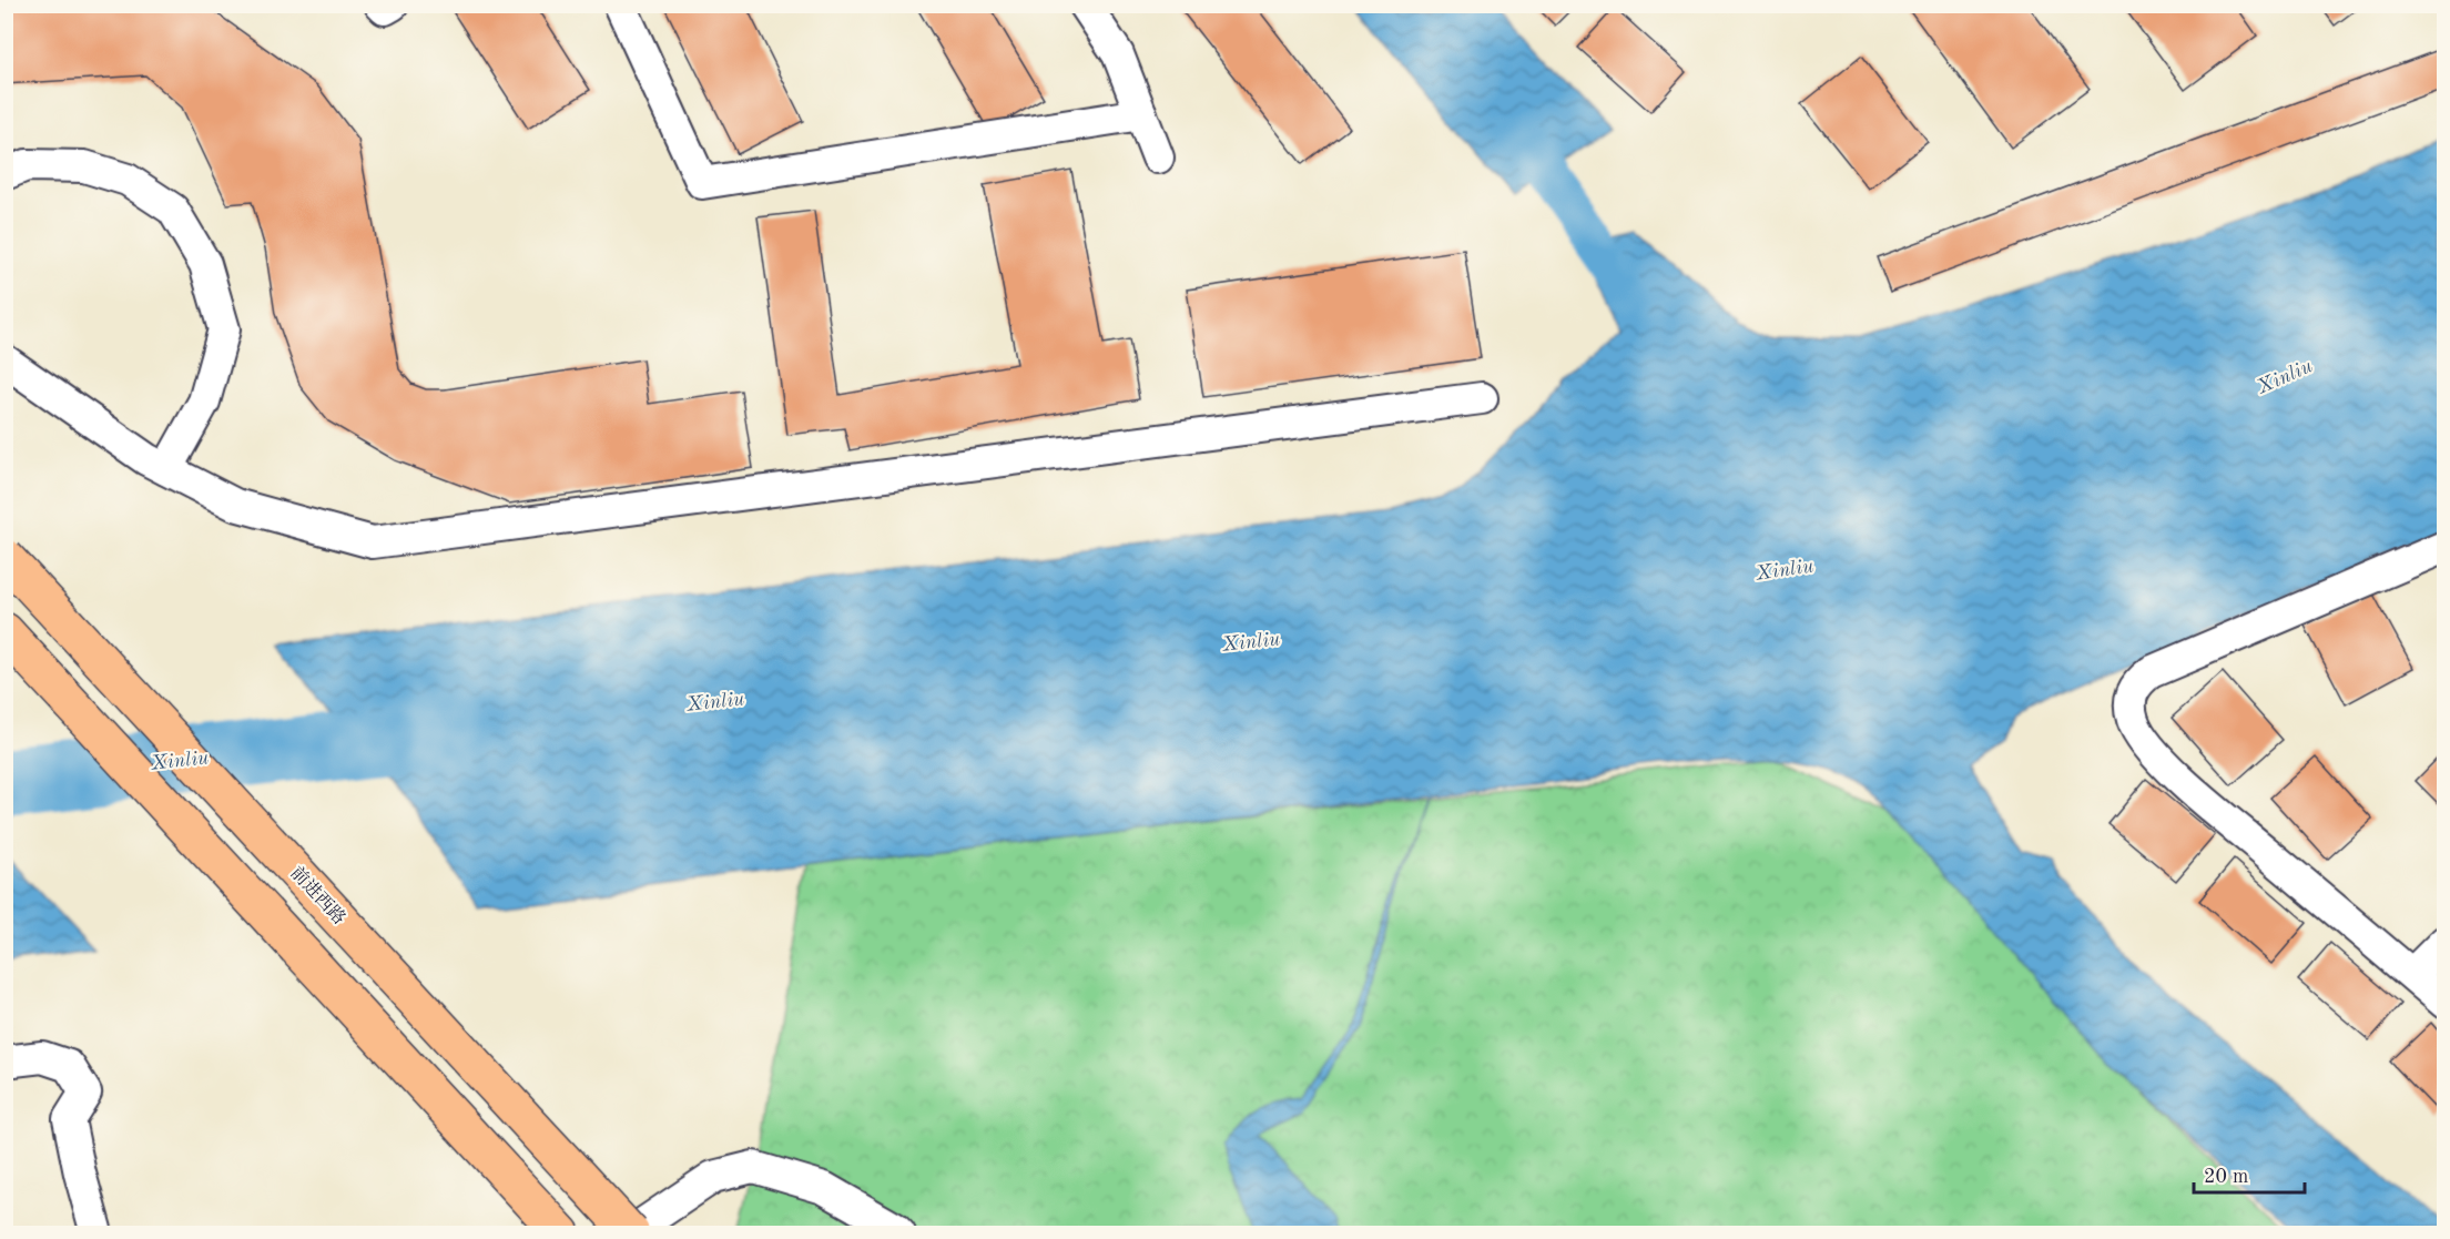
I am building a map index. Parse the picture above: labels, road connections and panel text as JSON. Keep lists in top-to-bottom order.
{
  "streets": {
    "main road": ["前进西路"]
  },
  "water": ["Xinliu"],
  "scale_bar": "20 m"
}
